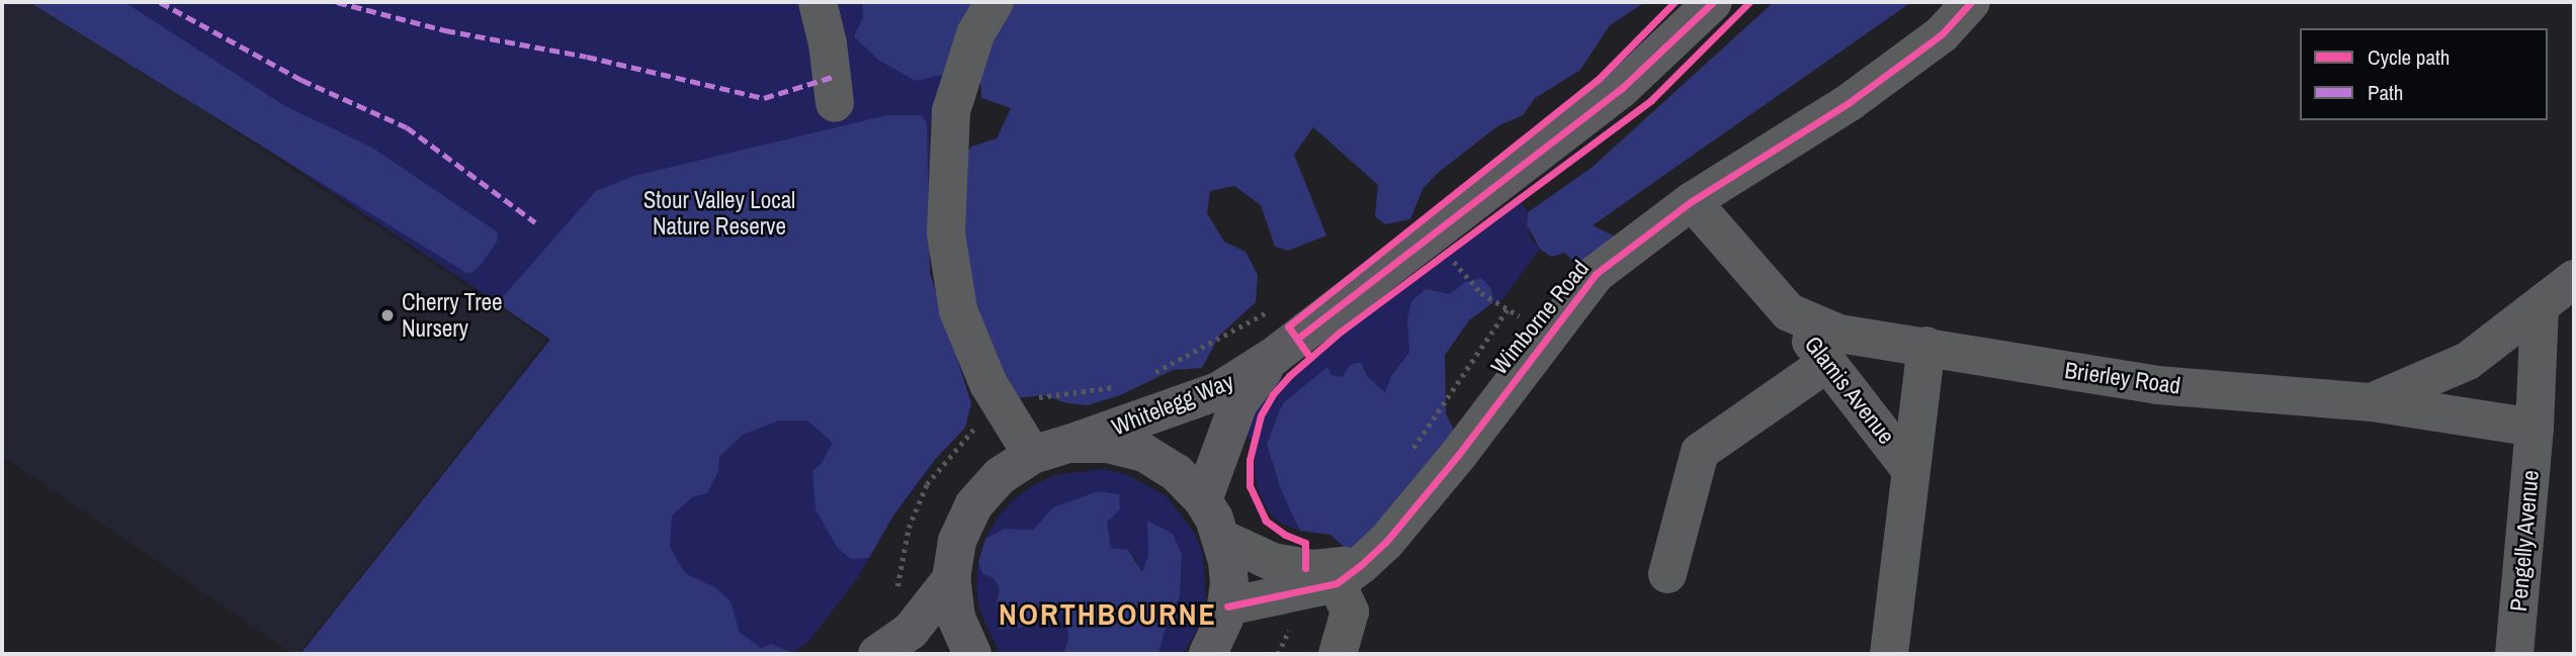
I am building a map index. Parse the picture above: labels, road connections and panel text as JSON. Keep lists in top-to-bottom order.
{
  "streets": {
    "main road": ["Whitelegg Way"],
    "street": [
      "Wimborne Road",
      "Brierley Road",
      "Glamis Avenue",
      "Pengelly Avenue"
    ]
  },
  "crossings": [
    ["Wimborne Road", "Brierley Road"],
    ["Brierley Road", "Glamis Avenue"],
    ["Brierley Road", "Pengelly Avenue"]
  ],
  "districts": ["NORTHBOURNE"],
  "parks": ["Stour Valley Local Nature Reserve"],
  "places": ["Cherry Tree Nursery"],
  "legend": ["Cycle path", "Path"]
}
